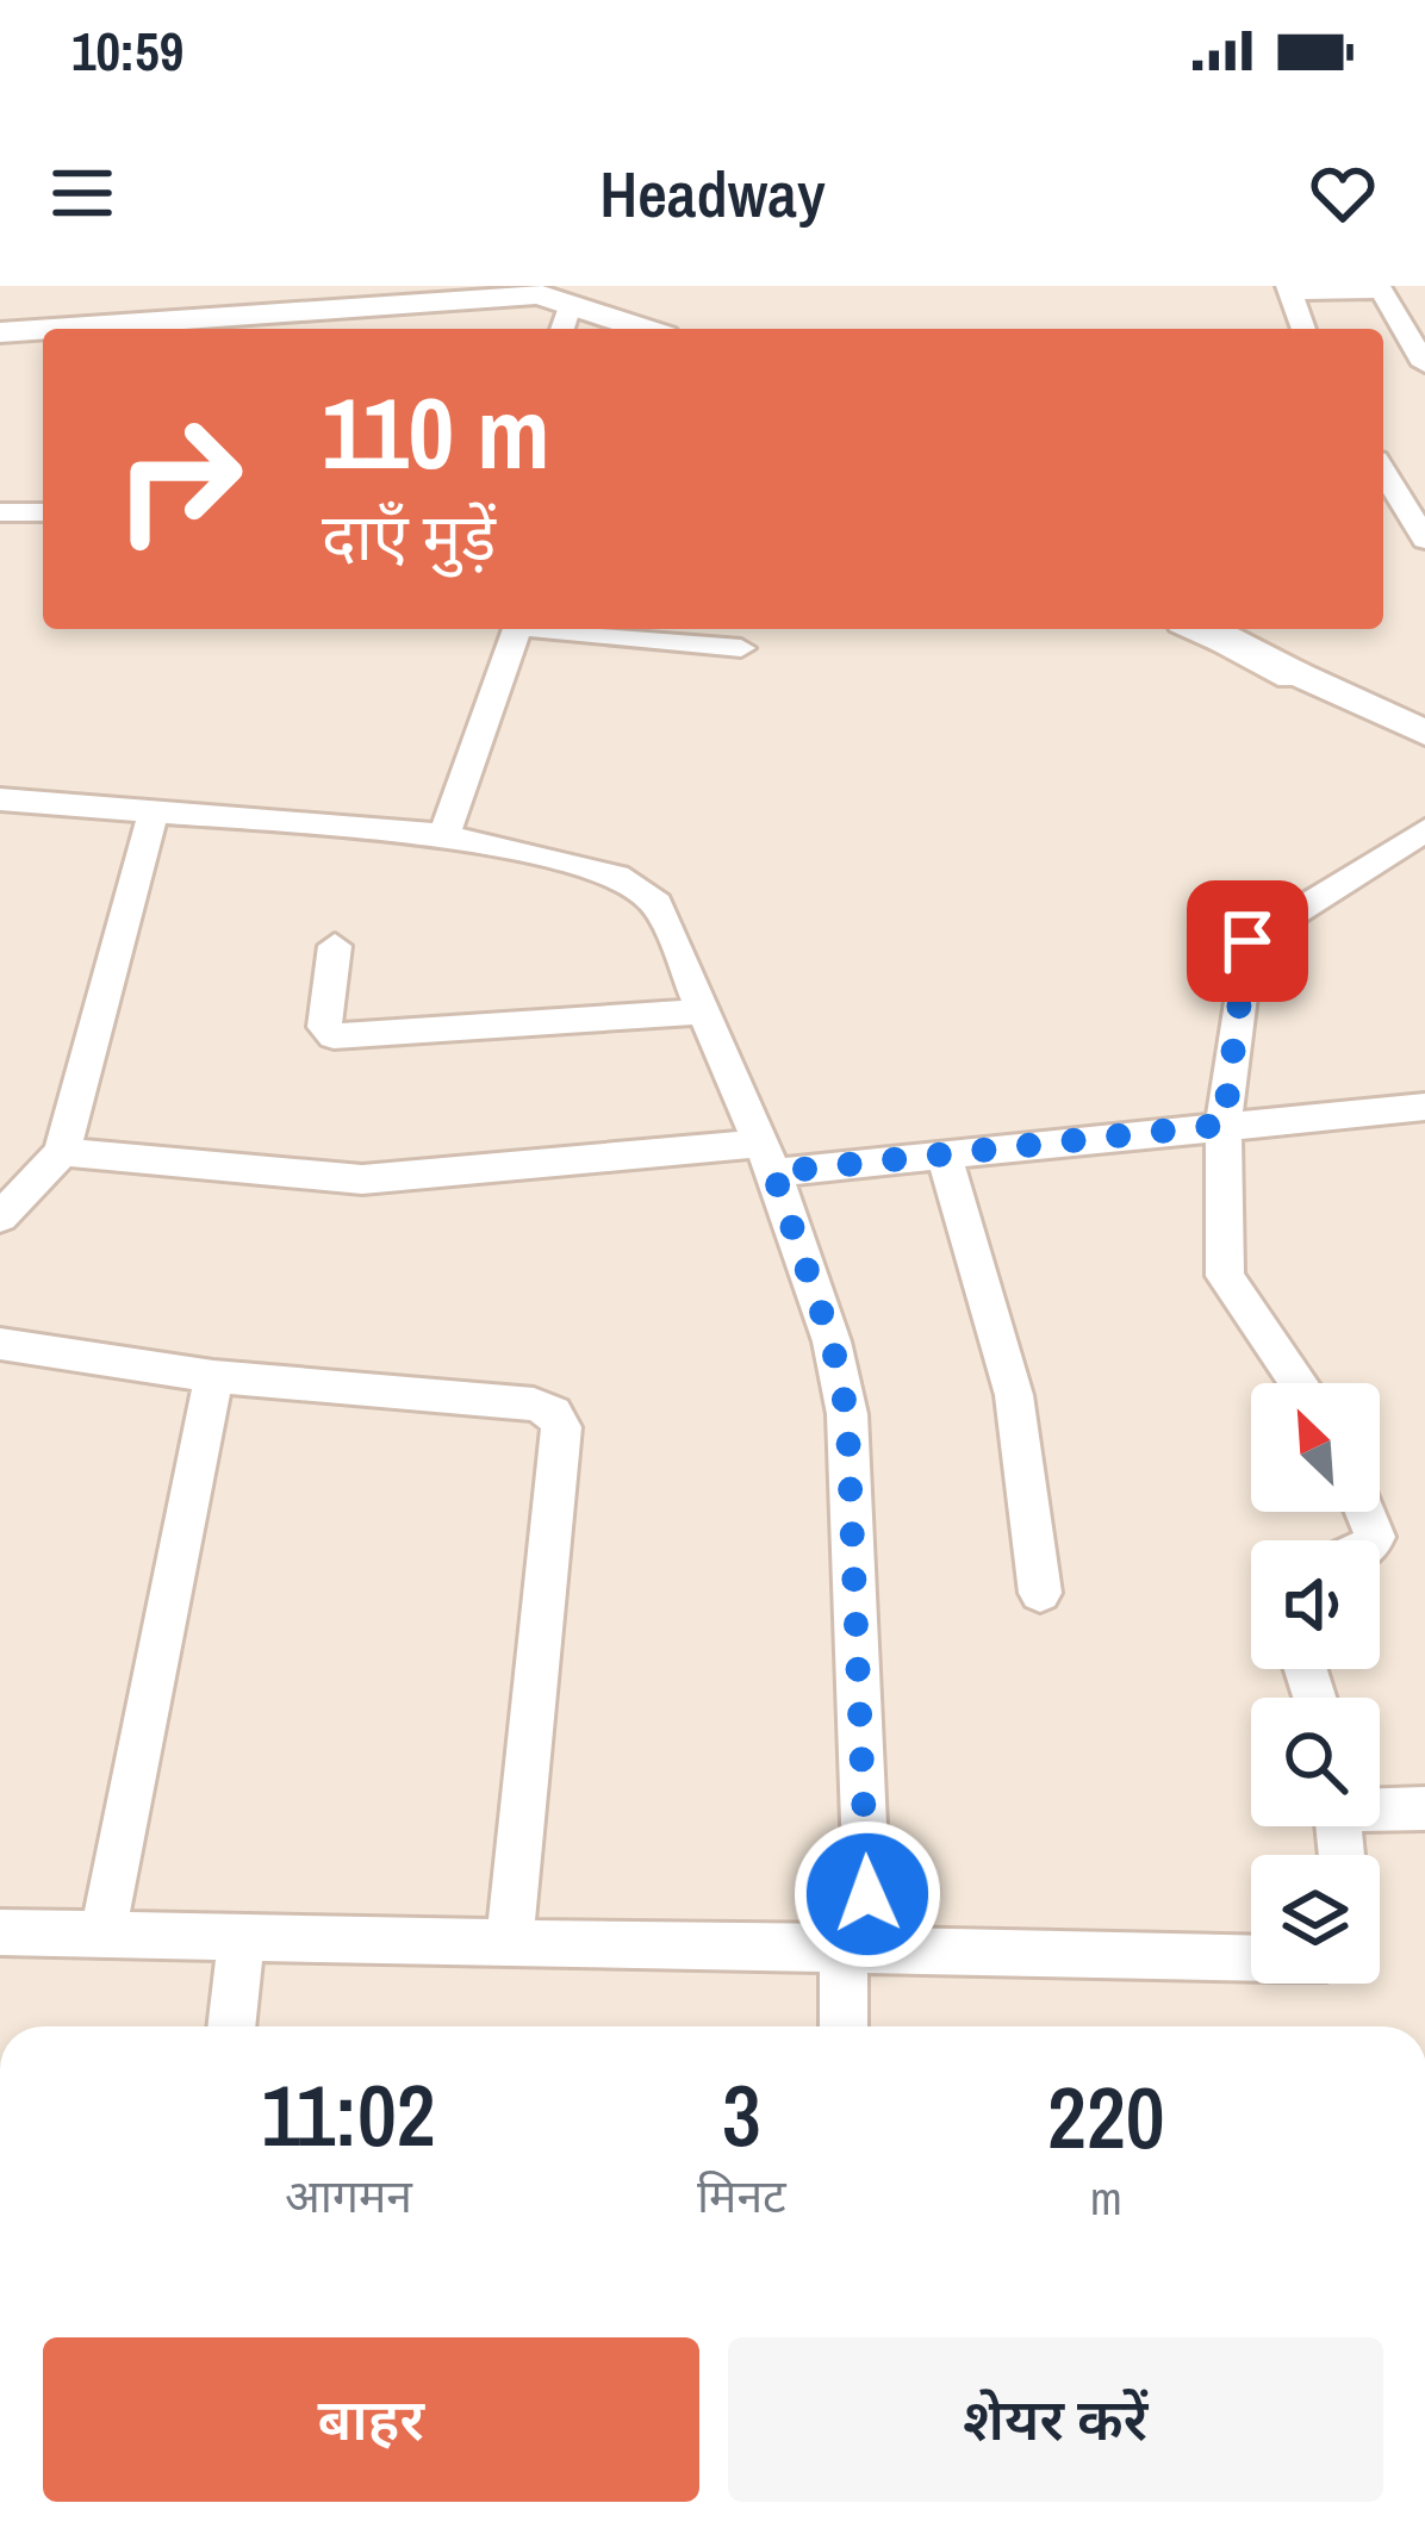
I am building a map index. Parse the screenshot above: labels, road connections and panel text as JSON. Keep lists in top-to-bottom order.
{
  "north": "top left",
  "page": {
    "status": "10:59",
    "header": "Headway",
    "turn": ["110 m", "दाएँ मुड़ें"],
    "eta": [
      "11:02",
      "आगमन",
      "3",
      "मिनट",
      "220",
      "m"
    ],
    "buttons": ["बाहर", "शेयर करें"]
  }
}
